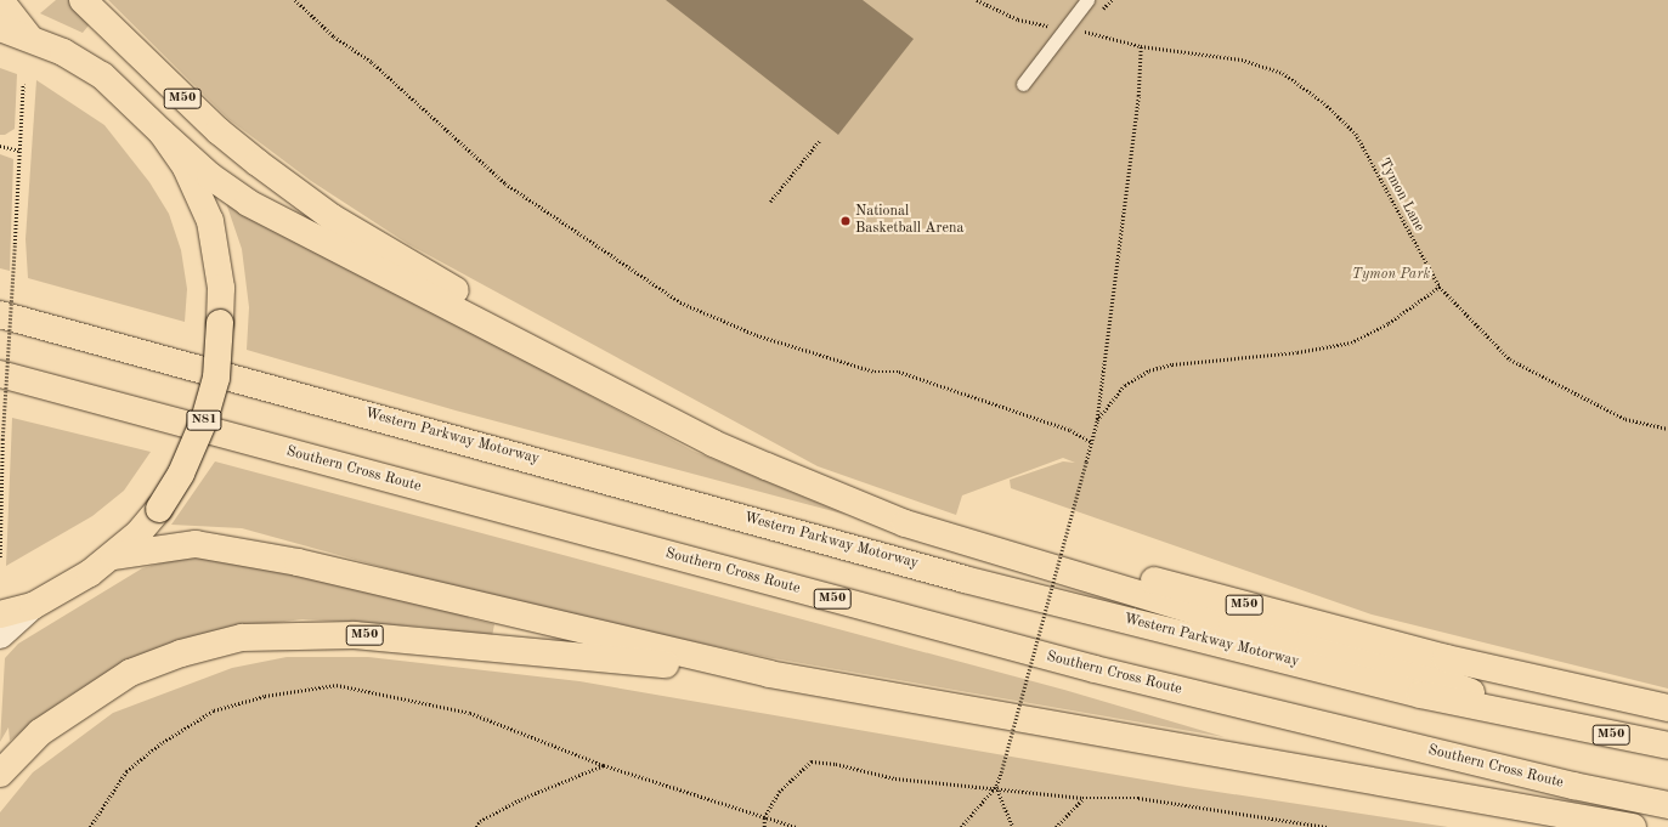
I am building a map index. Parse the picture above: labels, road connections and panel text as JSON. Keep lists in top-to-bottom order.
{
  "streets": {
    "main road": [
      "M50",
      "N81",
      "Western Parkway Motorway",
      "Southern Cross Route"
    ],
    "path": ["Tymon Lane"]
  },
  "crossings": [
    ["M50", "N81"],
    ["M50", "Western Parkway Motorway"]
  ],
  "parks": ["Tymon Park"],
  "places": ["National Basketball Arena"]
}
